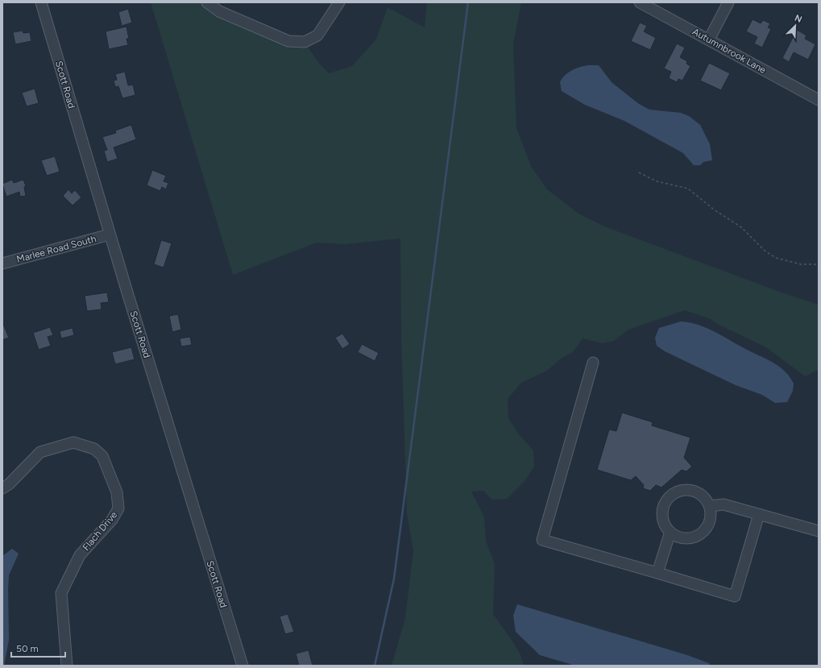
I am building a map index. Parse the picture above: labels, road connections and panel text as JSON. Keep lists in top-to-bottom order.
{
  "streets": {
    "street": [
      "Autumnbrook Lane",
      "Scott Road",
      "Marlee Road South",
      "Flach Drive"
    ]
  },
  "crossings": [
    ["Scott Road", "Marlee Road South"]
  ],
  "scale_bar": "50 m",
  "north": "top right"
}
